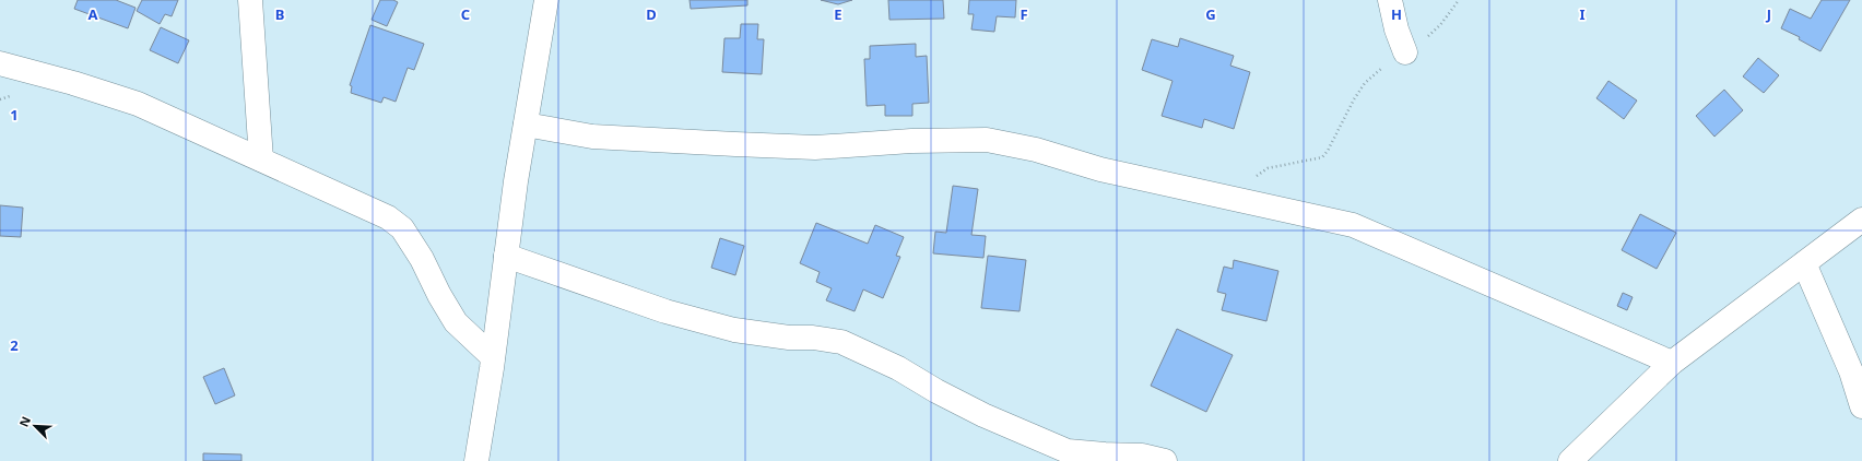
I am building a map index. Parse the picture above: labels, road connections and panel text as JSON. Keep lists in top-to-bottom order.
{
  "north": "top left",
  "grid": {
    "columns": [
      "A",
      "B",
      "C",
      "D",
      "E",
      "F",
      "G",
      "H",
      "I",
      "J"
    ],
    "rows": ["1", "2"]
  }
}
